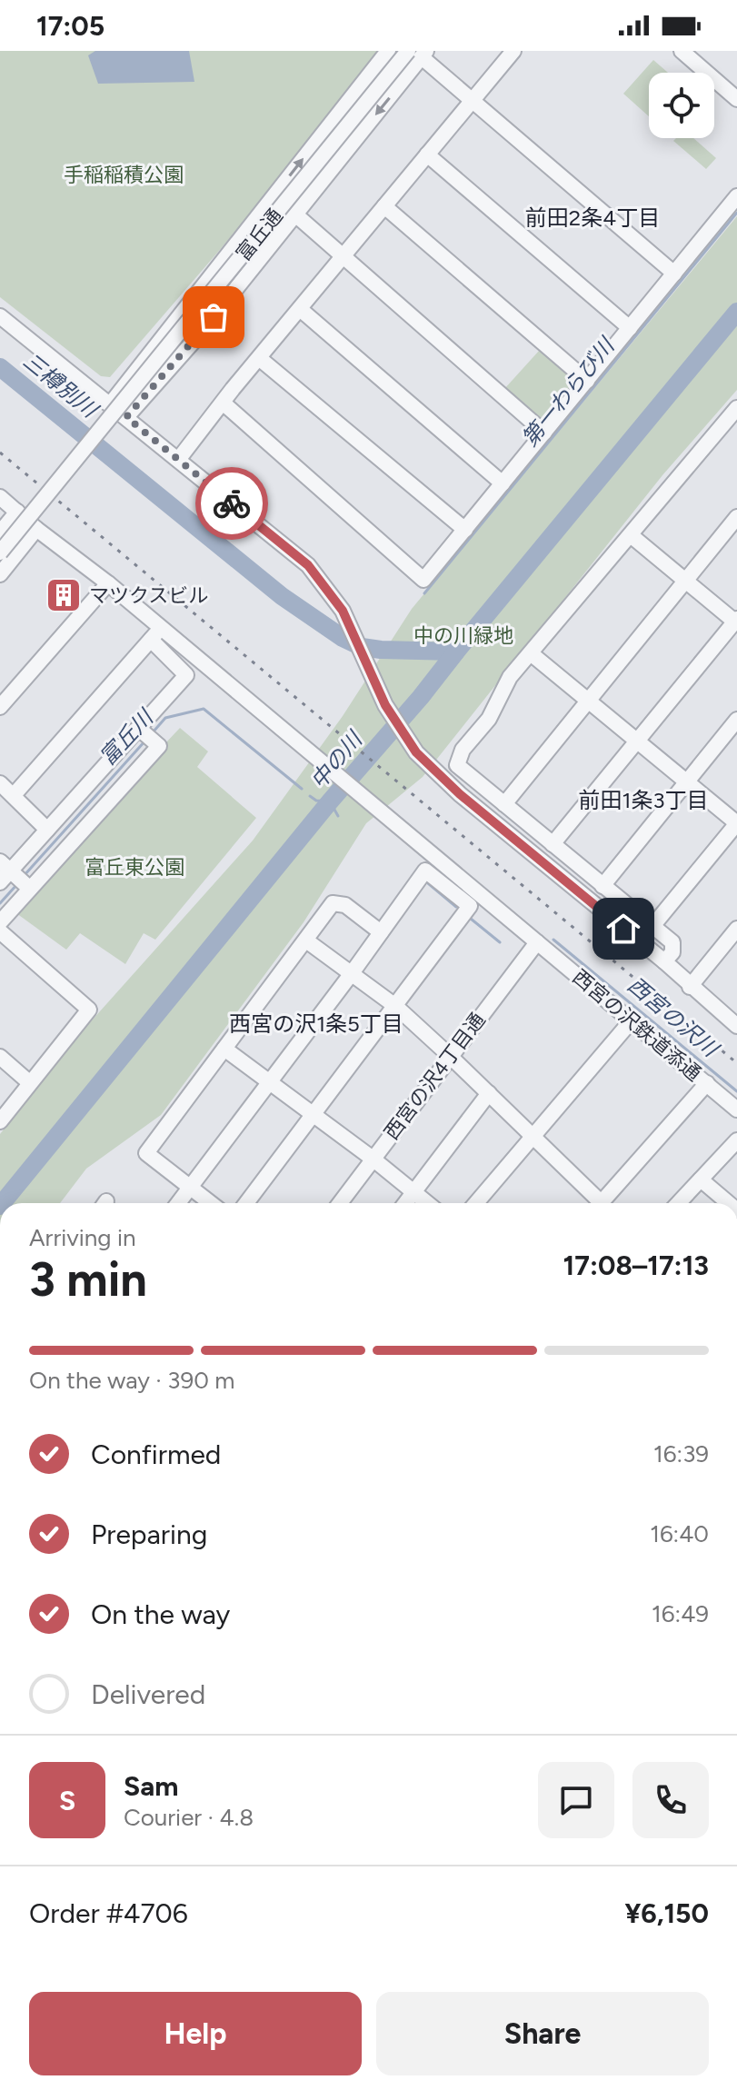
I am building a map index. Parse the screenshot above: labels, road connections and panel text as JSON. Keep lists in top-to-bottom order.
{
  "streets": {
    "street": ["富丘通", "西宮の沢鉄道添通", "西宮の沢4丁目通"]
  },
  "crossings": [
    ["西宮の沢鉄道添通", "西宮の沢4丁目通"]
  ],
  "districts": ["前田2条4丁目", "前田1条3丁目", "西宮の沢1条5丁目"],
  "water": [
    "三樽別川",
    "第一わらび川",
    "富丘川",
    "中の川",
    "西宮の沢川"
  ],
  "parks": ["手稲稲積公園", "中の川緑地", "富丘東公園"],
  "places": {
    "building": ["マツクスビル"]
  },
  "page": {
    "status": "17:05",
    "heading": ["3 min", "Arriving in", "17:08–17:13"],
    "panel": [
      "Sam",
      "Courier · 4.8",
      "Order #4706",
      "¥6,150"
    ],
    "bar": "On the way · 390 m",
    "list": [
      ["Confirmed", "16:39"],
      ["Preparing", "16:40"],
      ["On the way", "16:49"],
      "Delivered"
    ],
    "round": "S",
    "buttons": ["Help", "Share"]
  }
}
